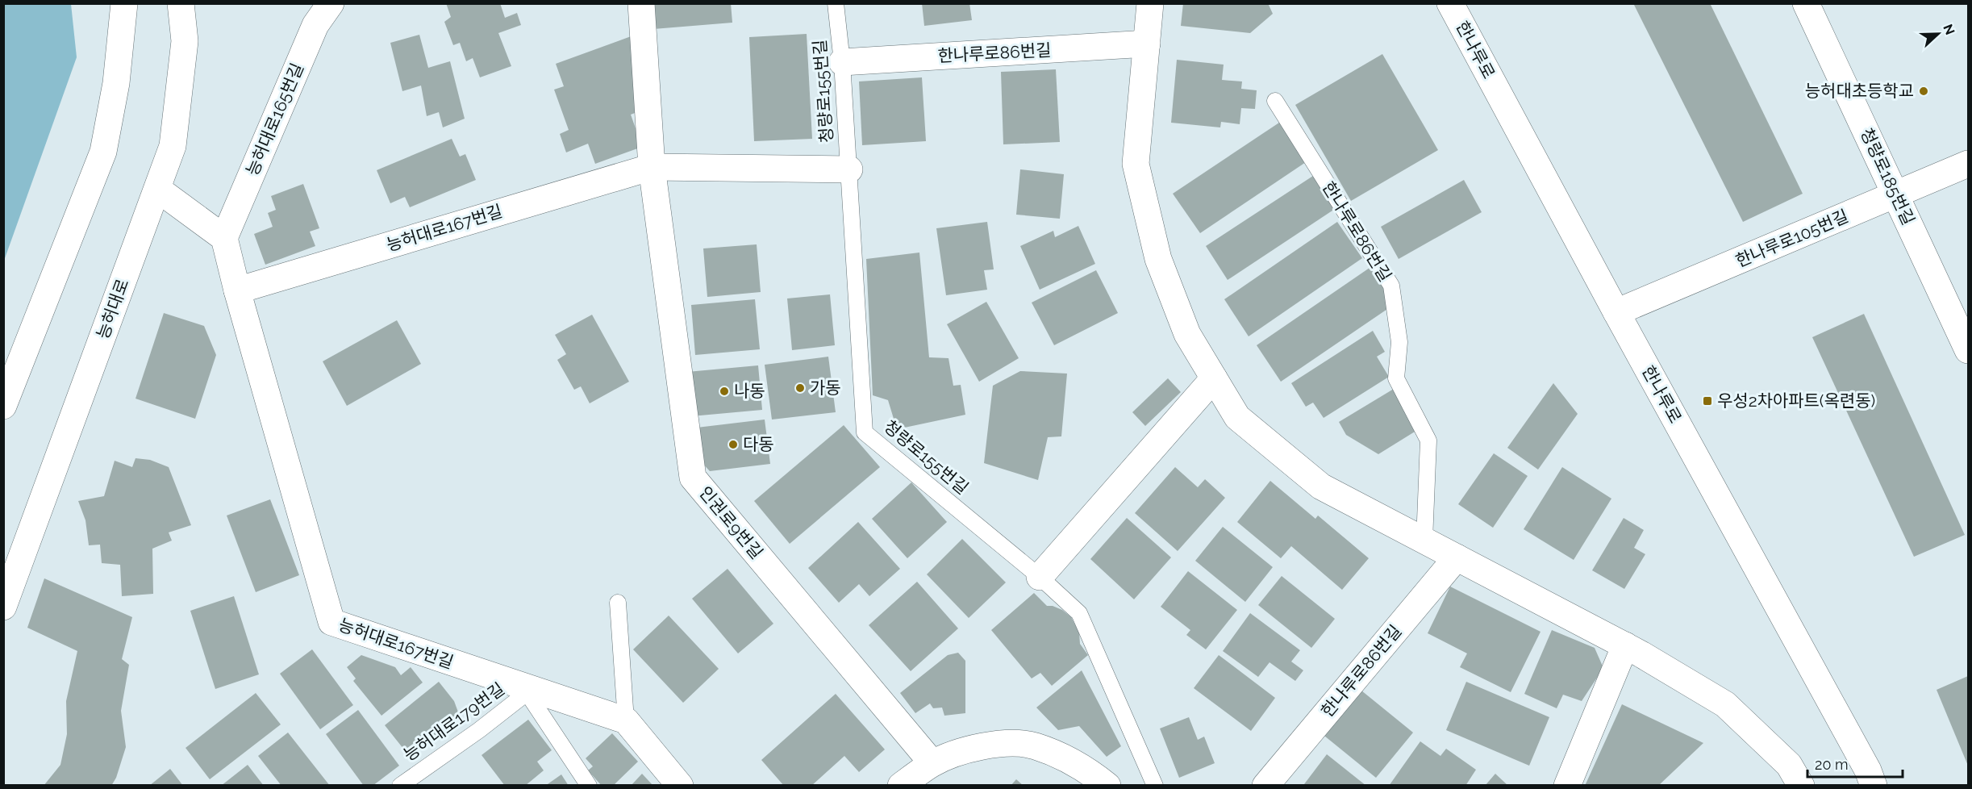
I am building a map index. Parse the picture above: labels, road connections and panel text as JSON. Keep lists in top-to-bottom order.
{
  "streets": {
    "street": [
      "한나루로",
      "한나루로86번길",
      "능허대로165번길",
      "청량로185번길",
      "능허대로167번길",
      "한나루로105번길",
      "능허대로",
      "인권로9번길"
    ],
    "lane": ["청량로155번길", "능허대로179번길"]
  },
  "crossings": [
    ["한나루로", "한나루로105번길"],
    ["한나루로86번길", "청량로155번길"],
    ["청량로155번길", "능허대로167번길"],
    ["능허대로165번길", "능허대로167번길"],
    ["청량로185번길", "한나루로105번길"],
    ["능허대로167번길", "인권로9번길"],
    ["능허대로167번길", "능허대로179번길"]
  ],
  "places": {
    "other": [
      "능허대초등학교",
      "가동",
      "나동",
      "다동"
    ],
    "transit": ["우성2차아파트(옥련동)"]
  },
  "scale_bar": "20 m",
  "north": "right"
}
